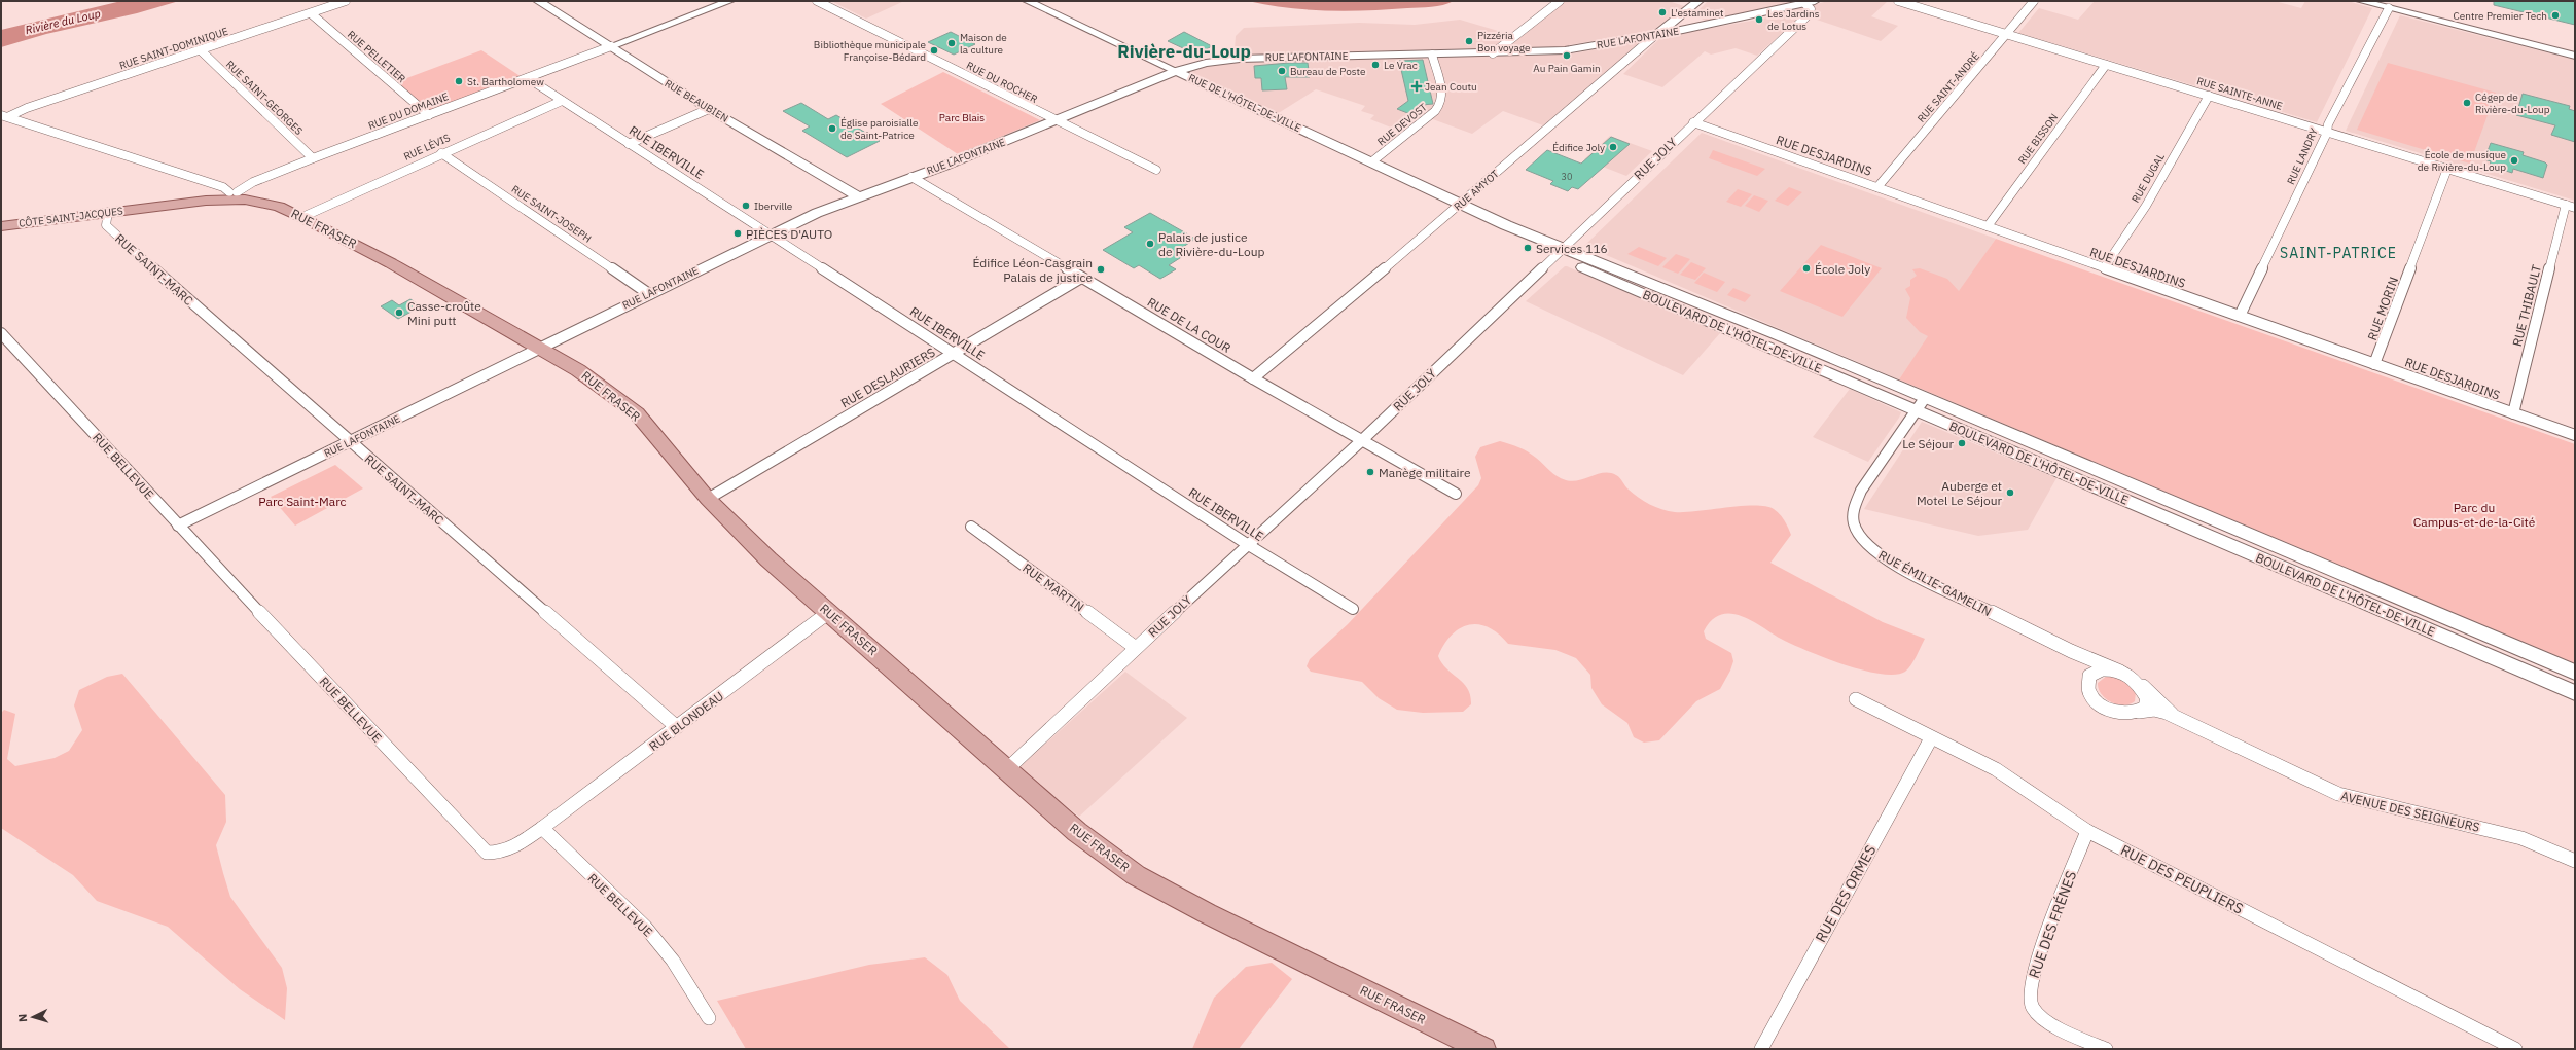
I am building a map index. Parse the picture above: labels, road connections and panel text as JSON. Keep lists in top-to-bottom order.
{
  "streets": {
    "main road": [
      "RUE LAFONTAINE",
      "RUE BEAUBIEN",
      "RUE DE L'HÔTEL-DE-VILLE",
      "RUE AMYOT",
      "CÔTE SAINT-JACQUES",
      "RUE FRASER",
      "BOULEVARD DE L'HÔTEL-DE-VILLE"
    ],
    "street": [
      "RUE SAINT-DOMINIQUE",
      "RUE PELLETIER",
      "RUE DU ROCHER",
      "RUE SAINT-ANDRÉ",
      "RUE SAINTE-ANNE",
      "RUE SAINT-GEORGES",
      "RUE DU DOMAINE",
      "RUE DEVOST",
      "RUE BISSON",
      "RUE LÉVIS",
      "RUE IBERVILLE",
      "RUE DESJARDINS",
      "RUE LANDRY",
      "RUE JOLY",
      "RUE DUGAL",
      "RUE SAINT-JOSEPH",
      "RUE SAINT-MARC",
      "RUE THIBAULT",
      "RUE MORIN",
      "RUE DE LA COUR",
      "RUE DESLAURIERS",
      "RUE BELLEVUE",
      "RUE ÉMILIE-GAMELIN",
      "RUE MARTIN",
      "RUE BLONDEAU",
      "AVENUE DES SEIGNEURS",
      "RUE DES PEUPLIERS",
      "RUE DES ORMES",
      "RUE DES FRÉNES"
    ]
  },
  "crossings": [
    ["RUE LAFONTAINE", "RUE DU ROCHER"],
    ["RUE LAFONTAINE", "RUE BEAUBIEN"],
    ["RUE LAFONTAINE", "RUE DE L'HÔTEL-DE-VILLE"],
    ["RUE LAFONTAINE", "RUE DEVOST"],
    ["RUE LAFONTAINE", "RUE IBERVILLE"],
    ["RUE LAFONTAINE", "RUE JOLY"],
    ["RUE LAFONTAINE", "RUE AMYOT"],
    ["RUE LAFONTAINE", "RUE SAINT-JOSEPH"],
    ["RUE LAFONTAINE", "RUE FRASER"],
    ["RUE LAFONTAINE", "RUE SAINT-MARC"],
    ["RUE LAFONTAINE", "RUE DE LA COUR"],
    ["RUE LAFONTAINE", "RUE BELLEVUE"],
    ["RUE SAINT-DOMINIQUE", "RUE PELLETIER"],
    ["RUE SAINT-DOMINIQUE", "RUE SAINT-GEORGES"],
    ["RUE SAINT-DOMINIQUE", "RUE FRASER"],
    ["RUE PELLETIER", "RUE DU DOMAINE"],
    ["RUE SAINT-ANDRÉ", "RUE SAINTE-ANNE"],
    ["RUE SAINT-ANDRÉ", "RUE DESJARDINS"],
    ["RUE SAINTE-ANNE", "RUE BISSON"],
    ["RUE SAINTE-ANNE", "RUE LANDRY"],
    ["RUE SAINTE-ANNE", "RUE DUGAL"],
    ["RUE SAINTE-ANNE", "RUE THIBAULT"],
    ["RUE SAINTE-ANNE", "RUE MORIN"],
    ["RUE SAINT-GEORGES", "RUE DU DOMAINE"],
    ["RUE BEAUBIEN", "RUE DU DOMAINE"],
    ["RUE DE L'HÔTEL-DE-VILLE", "RUE DEVOST"],
    ["RUE DE L'HÔTEL-DE-VILLE", "RUE AMYOT"],
    ["RUE DE L'HÔTEL-DE-VILLE", "BOULEVARD DE L'HÔTEL-DE-VILLE"],
    ["RUE DU DOMAINE", "RUE IBERVILLE"],
    ["RUE DU DOMAINE", "CÔTE SAINT-JACQUES"],
    ["RUE DU DOMAINE", "RUE FRASER"],
    ["RUE BISSON", "RUE DESJARDINS"],
    ["RUE LÉVIS", "RUE IBERVILLE"],
    ["RUE LÉVIS", "RUE SAINT-JOSEPH"],
    ["RUE LÉVIS", "RUE FRASER"],
    ["RUE IBERVILLE", "RUE JOLY"],
    ["RUE IBERVILLE", "RUE DESLAURIERS"],
    ["RUE DESJARDINS", "RUE LANDRY"],
    ["RUE DESJARDINS", "RUE JOLY"],
    ["RUE DESJARDINS", "RUE DUGAL"],
    ["RUE DESJARDINS", "RUE THIBAULT"],
    ["RUE DESJARDINS", "RUE MORIN"],
    ["RUE JOLY", "RUE FRASER"],
    ["RUE JOLY", "RUE DE LA COUR"],
    ["RUE JOLY", "BOULEVARD DE L'HÔTEL-DE-VILLE"],
    ["RUE JOLY", "RUE MARTIN"],
    ["RUE AMYOT", "RUE DE LA COUR"],
    ["RUE AMYOT", "BOULEVARD DE L'HÔTEL-DE-VILLE"],
    ["CÔTE SAINT-JACQUES", "RUE FRASER"],
    ["CÔTE SAINT-JACQUES", "RUE SAINT-MARC"],
    ["RUE FRASER", "RUE DESLAURIERS"],
    ["RUE FRASER", "RUE BLONDEAU"],
    ["RUE SAINT-MARC", "RUE BLONDEAU"],
    ["RUE DE LA COUR", "RUE DESLAURIERS"],
    ["BOULEVARD DE L'HÔTEL-DE-VILLE", "RUE ÉMILIE-GAMELIN"],
    ["RUE BELLEVUE", "RUE BLONDEAU"],
    ["RUE ÉMILIE-GAMELIN", "AVENUE DES SEIGNEURS"],
    ["RUE DES PEUPLIERS", "RUE DES ORMES"],
    ["RUE DES PEUPLIERS", "RUE DES FRÉNES"]
  ],
  "districts": ["Rivière-du-Loup", "SAINT-PATRICE"],
  "water": ["Rivière du Loup"],
  "parks": ["Parc Blais", "Parc Saint-Marc", "Parc du Campus-et-de-la-Cité"],
  "places": {
    "other": [
      "L'estaminet",
      "Centre Premier Tech",
      "Les Jardins de Lotus",
      "Pizzéria Bon voyage",
      "Maison de la culture",
      "Bibliothèque municipale Françoise-Bédard",
      "Au Pain Gamin",
      "Le Vrac",
      "Bureau de Poste",
      "St. Bartholomew",
      "Cégep de Rivière-du-Loup",
      "Église paroisialle de Saint-Patrice",
      "Édifice Joly",
      "École de musique de Rivière-du-Loup",
      "Iberville",
      "PIÈCES D'AUTO",
      "Palais de justice de Rivière-du-Loup",
      "Services 116",
      "École Joly",
      "Édifice Léon-Casgrain Palais de justice",
      "Casse-croûte Mini putt",
      "Le Séjour",
      "Manège militaire",
      "Auberge et Motel Le Séjour"
    ],
    "health": ["Jean Coutu"]
  },
  "house_numbers": ["30"],
  "north": "left"
}
